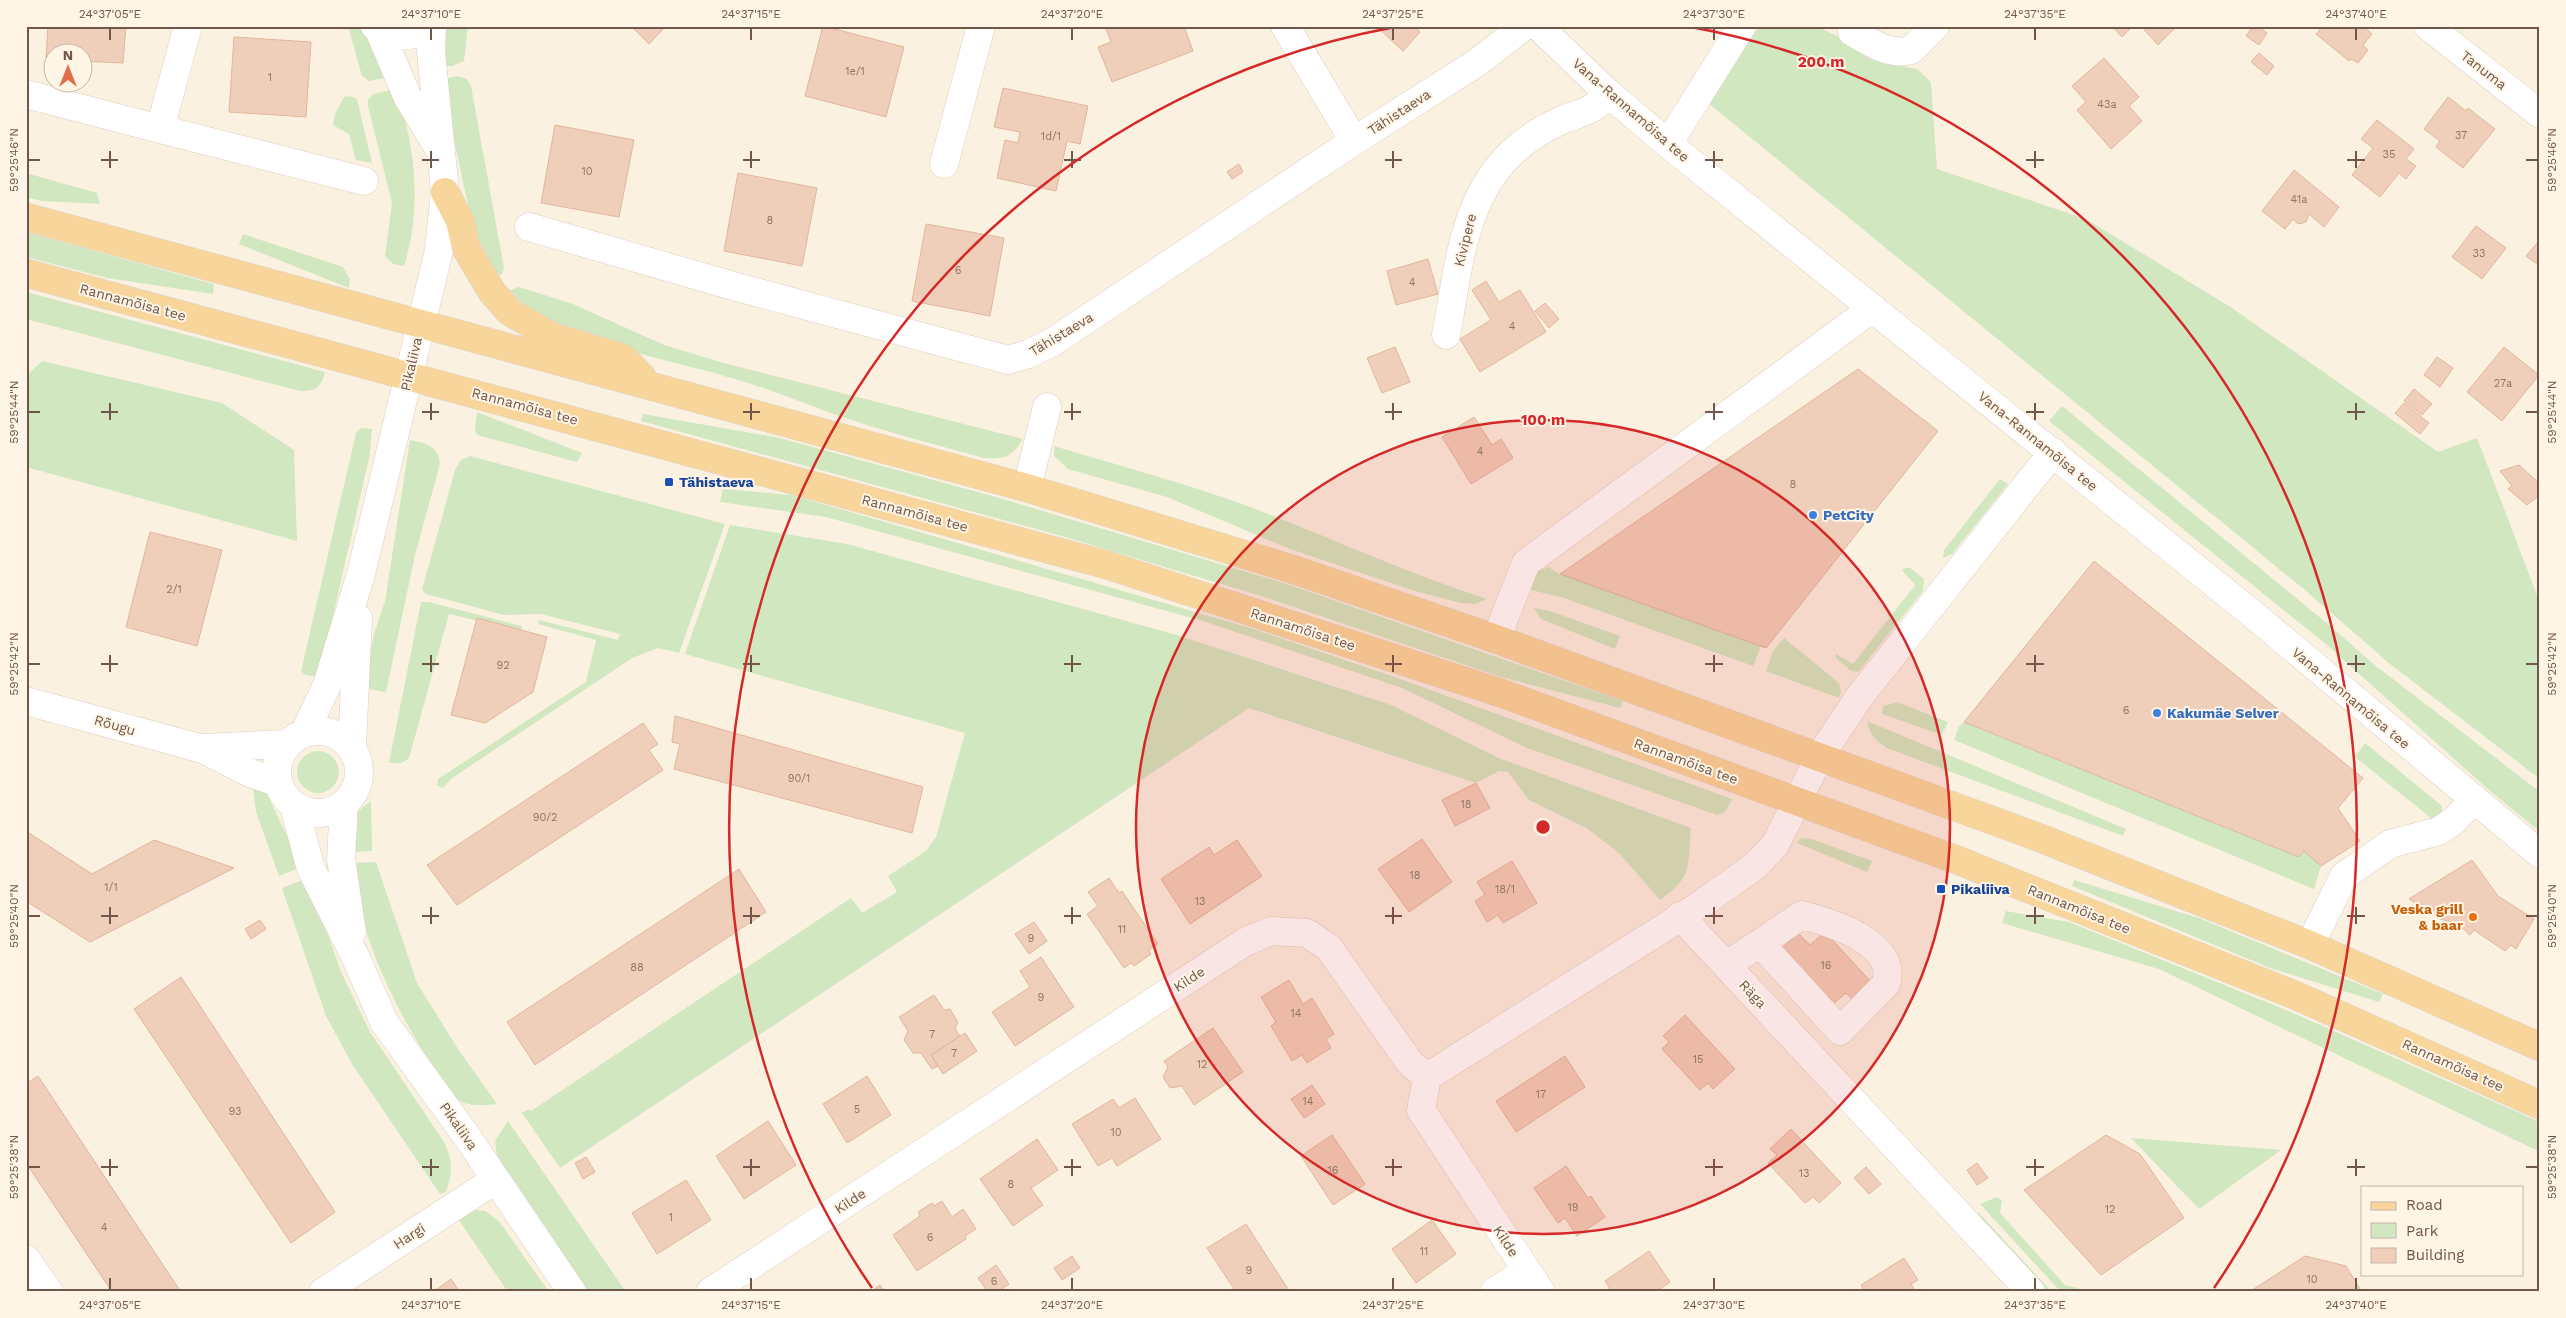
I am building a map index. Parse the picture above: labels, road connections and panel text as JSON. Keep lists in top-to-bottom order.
{
  "streets": {
    "main road": ["Rannamõisa tee"],
    "street": [
      "Tanuma",
      "Vana-Rannamõisa tee",
      "Tähistaeva",
      "Kivipere",
      "Pikaliiva",
      "Rõugu",
      "Kilde",
      "Räga",
      "Hargi"
    ]
  },
  "crossings": [
    ["Vana-Rannamõisa tee", "Kivipere"],
    ["Rannamõisa tee", "Pikaliiva"],
    ["Pikaliiva", "Rõugu"],
    ["Pikaliiva", "Hargi"]
  ],
  "places": {
    "transit": ["Tähistaeva", "Pikaliiva"],
    "other": ["PetCity", "Kakumäe Selver", "Veska grill & baar"]
  },
  "house_numbers": [
    "1e/1",
    "1",
    "43a",
    "37",
    "1d/1",
    "35",
    "10",
    "41a",
    "8",
    "33",
    "6",
    "4",
    "4",
    "27a",
    "4",
    "8",
    "2/1",
    "92",
    "6",
    "90/1",
    "18",
    "90/2",
    "18",
    "1/1",
    "18/1",
    "13",
    "11",
    "9",
    "16",
    "88",
    "9",
    "14",
    "7",
    "7",
    "15",
    "12",
    "17",
    "14",
    "5",
    "93",
    "10",
    "16",
    "13",
    "8",
    "19",
    "12",
    "1",
    "4",
    "6",
    "11",
    "9",
    "10",
    "6"
  ],
  "legend": ["Road", "Park", "Building"],
  "north": "top",
  "coordinates": [
    "24°37'05\"E",
    "24°37'10\"E",
    "24°37'15\"E",
    "24°37'20\"E",
    "24°37'25\"E",
    "24°37'30\"E",
    "24°37'35\"E",
    "24°37'40\"E",
    "59°25'46\"N",
    "59°25'44\"N",
    "59°25'42\"N",
    "59°25'40\"N",
    "59°25'38\"N"
  ],
  "rings": ["200 m", "100 m"]
}
